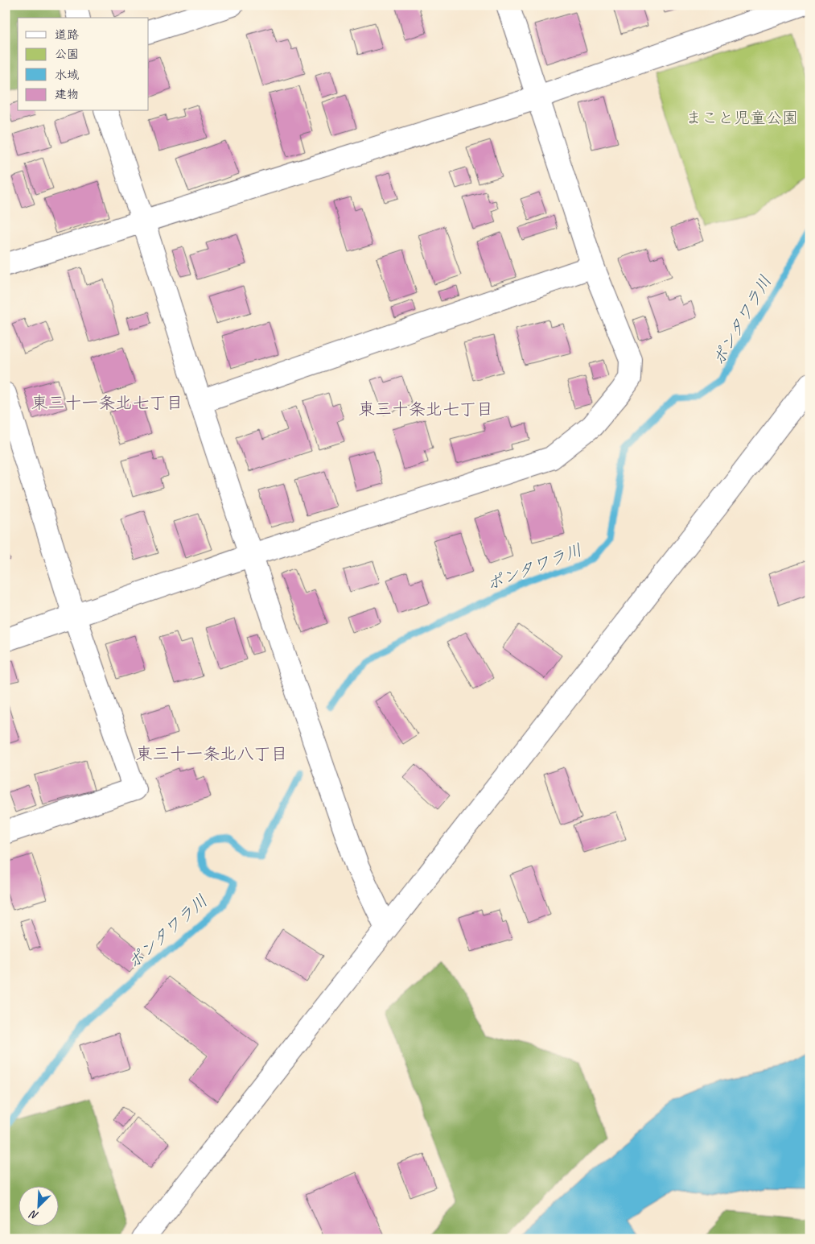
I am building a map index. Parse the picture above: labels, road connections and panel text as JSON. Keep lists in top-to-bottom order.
{
  "districts": ["東三十一条北七丁目", "東三十条北七丁目", "東三十一条北八丁目"],
  "water": ["ポンタワラ川"],
  "parks": ["まこと児童公園"],
  "legend": [
    "道路",
    "公園",
    "水域",
    "建物"
  ],
  "north": "bottom left"
}
